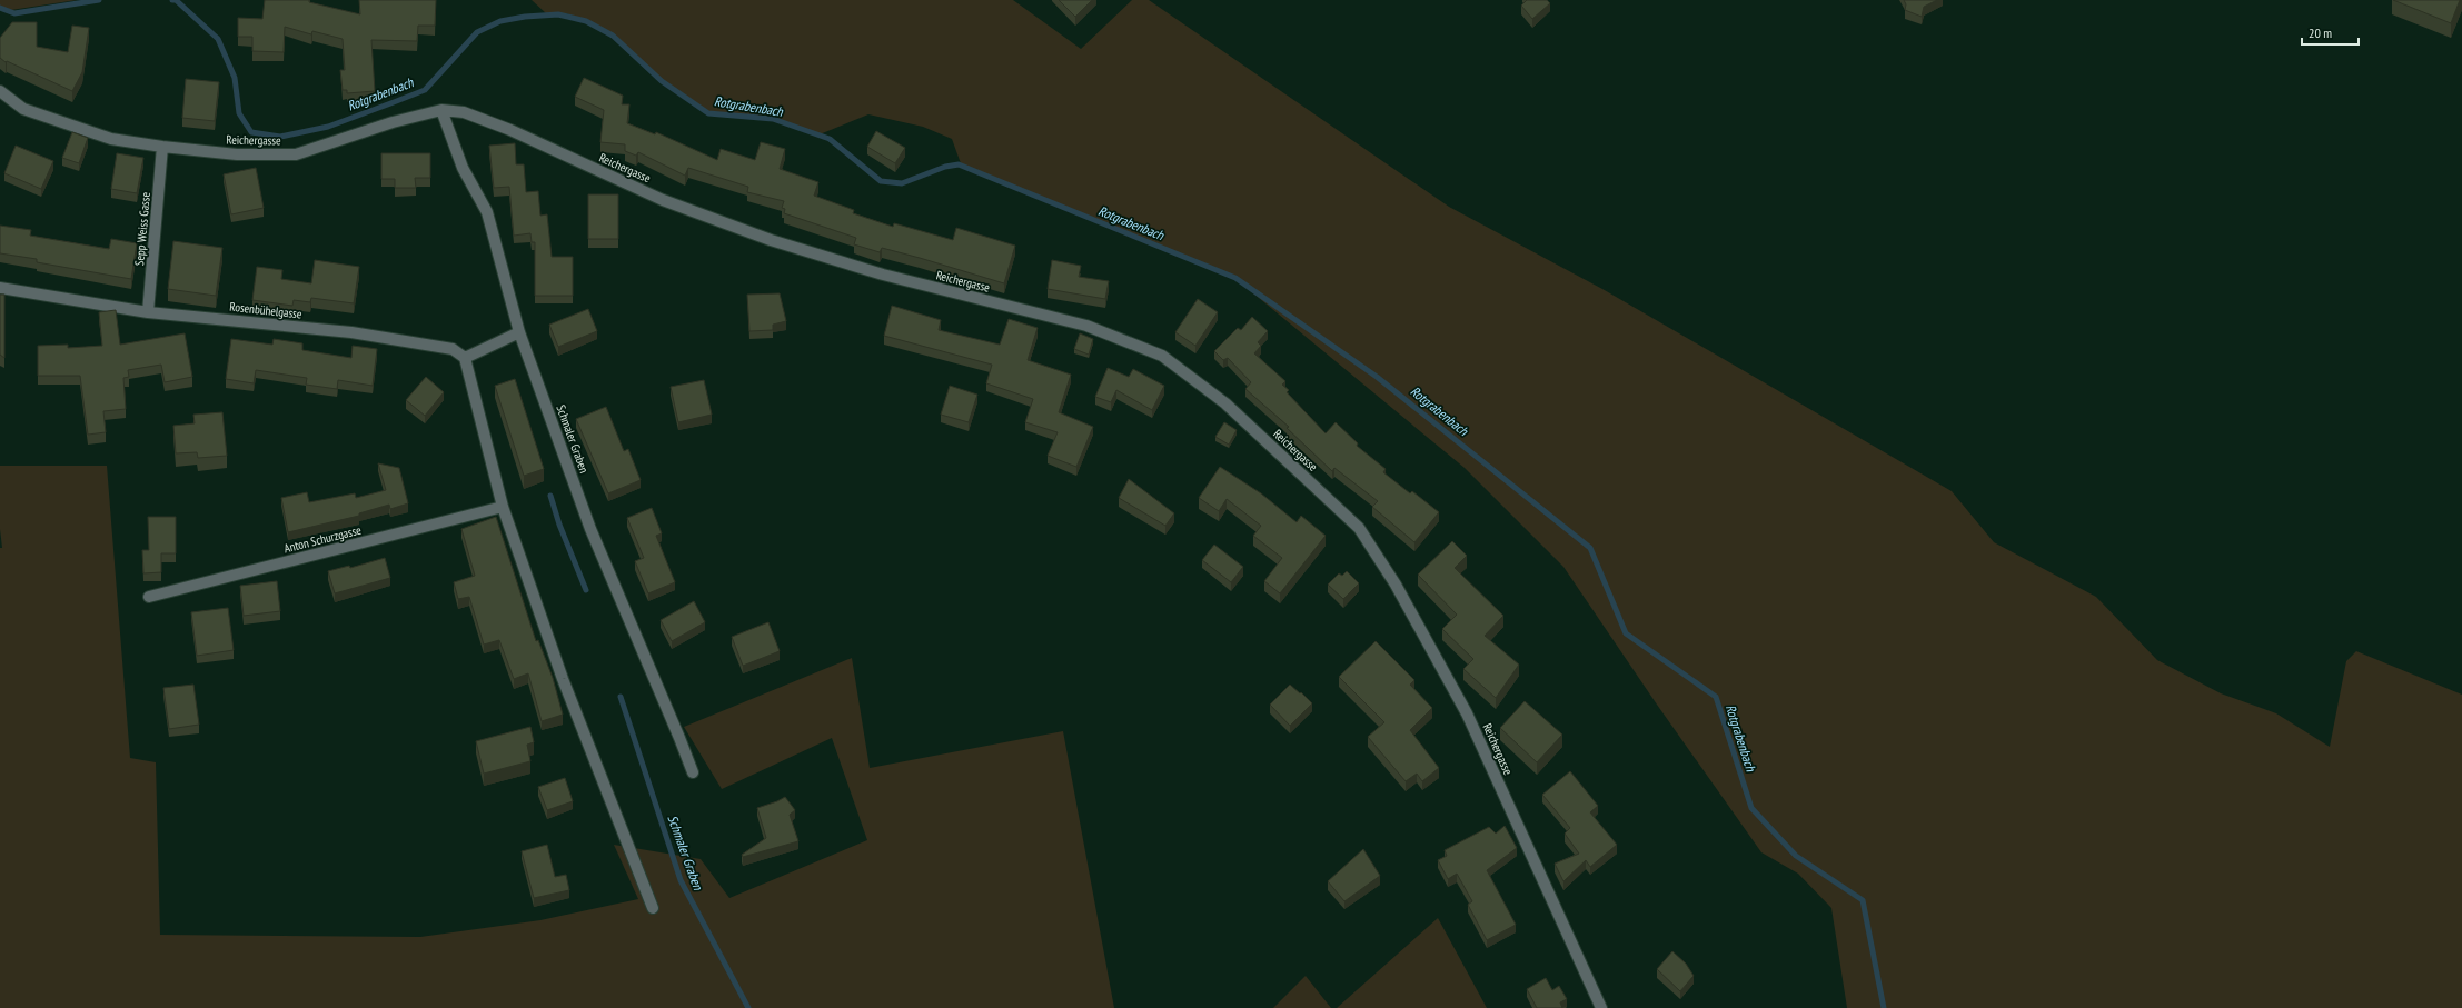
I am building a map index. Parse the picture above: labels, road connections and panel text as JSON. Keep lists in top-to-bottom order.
{
  "streets": {
    "street": [
      "Reichergasse",
      "Sepp Weiss Gasse",
      "Rosenbühelgasse",
      "Schmaler Graben",
      "Anton Schurzgasse"
    ]
  },
  "crossings": [
    ["Reichergasse", "Sepp Weiss Gasse"],
    ["Reichergasse", "Schmaler Graben"],
    ["Sepp Weiss Gasse", "Rosenbühelgasse"]
  ],
  "water": ["Rotgrabenbach", "Schmaler Graben"],
  "scale_bar": "20 m"
}
